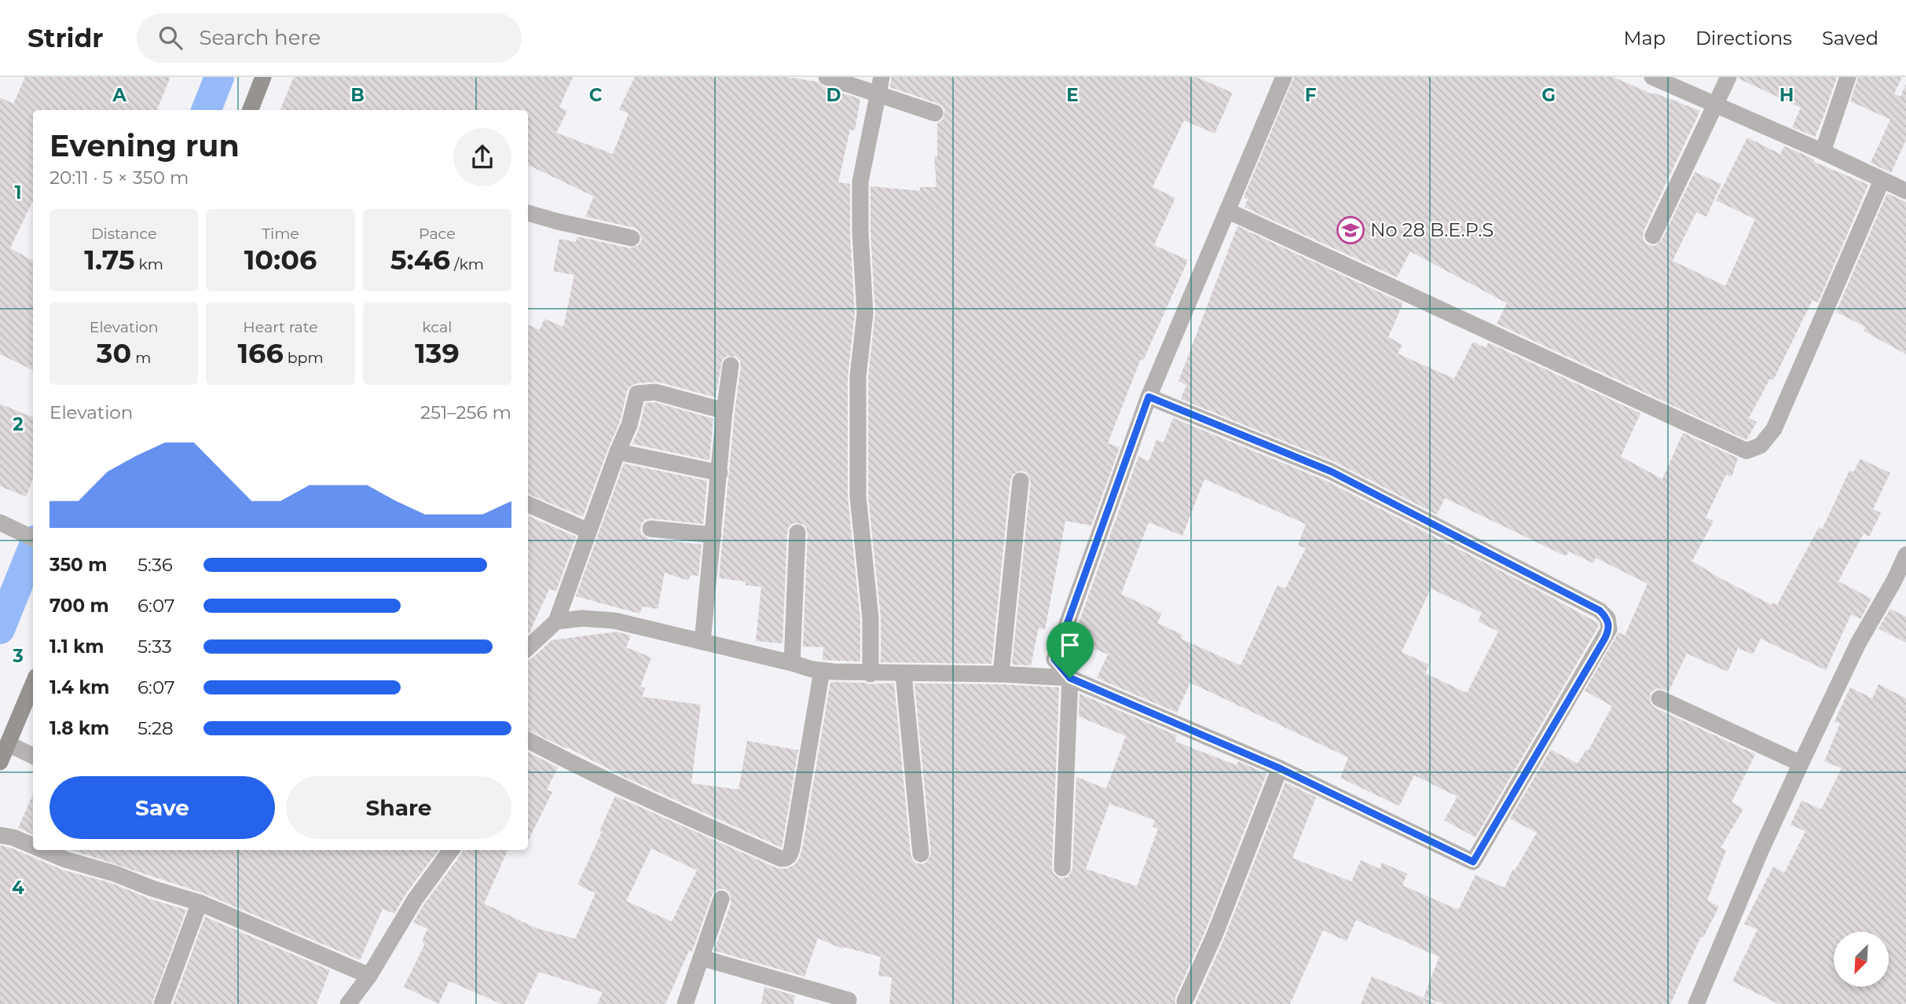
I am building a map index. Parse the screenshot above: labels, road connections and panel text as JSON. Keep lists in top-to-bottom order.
{
  "places": {
    "school or university": ["No 28 B.E.P.S"]
  },
  "north": "bottom left",
  "page": {
    "header": "Stridr",
    "search": "Search here",
    "nav": ["Map", "Directions", "Saved"],
    "heading": ["Evening run", "20:11 · 5 × 350 m"],
    "stats": [
      ["Distance", "1.75 km"],
      ["Time", "10:06"],
      ["Pace", "5:46 /km"],
      ["Elevation", "30 m"],
      ["Heart rate", "166 bpm"],
      ["kcal", "139"]
    ],
    "chart": ["Elevation", "251–256 m"],
    "list": [
      {
        "name": "350 m",
        "note": "5:36"
      },
      {
        "name": "700 m",
        "note": "6:07"
      },
      {
        "name": "1.1 km",
        "note": "5:33"
      },
      {
        "name": "1.4 km",
        "note": "6:07"
      },
      {
        "name": "1.8 km",
        "note": "5:28"
      }
    ],
    "buttons": ["Save", "Share"]
  },
  "grid": {
    "columns": [
      "A",
      "B",
      "C",
      "D",
      "E",
      "F",
      "G",
      "H"
    ],
    "rows": [
      "1",
      "2",
      "3",
      "4"
    ]
  }
}
